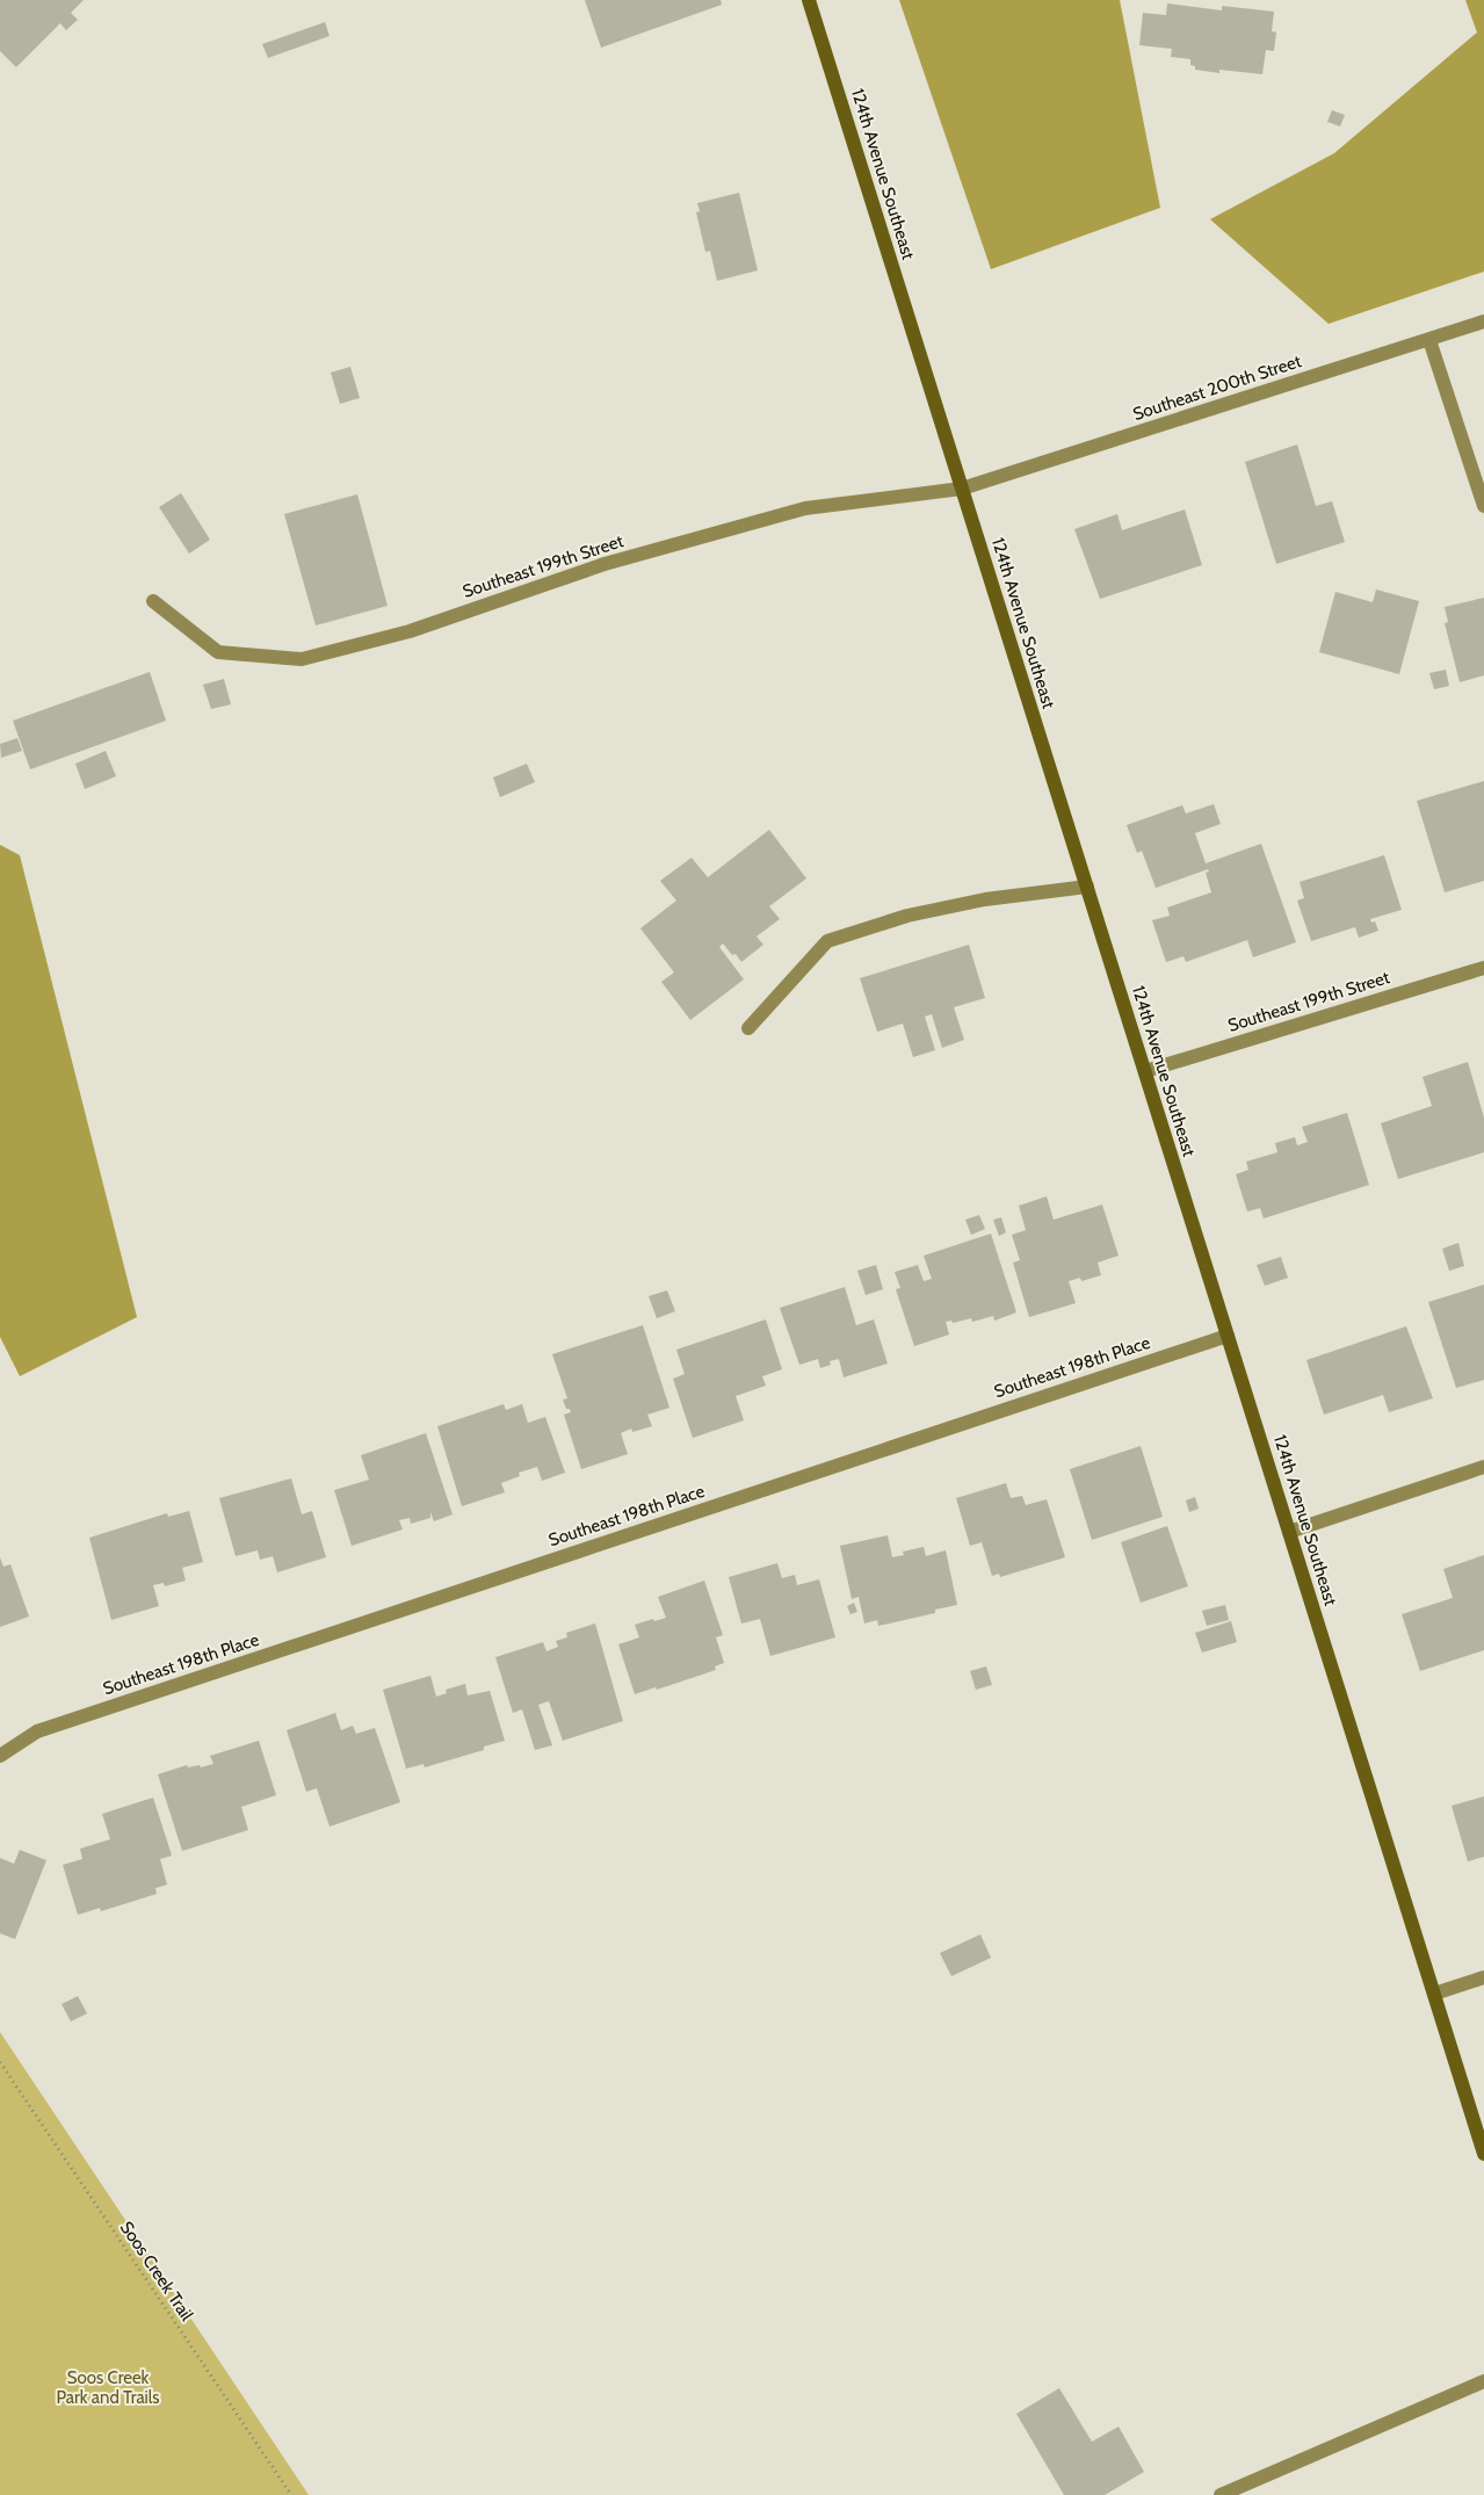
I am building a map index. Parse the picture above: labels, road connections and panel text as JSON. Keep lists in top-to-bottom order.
{
  "streets": {
    "street": [
      "124th Avenue Southeast",
      "Southeast 200th Street",
      "Southeast 199th Street",
      "Southeast 198th Place"
    ],
    "path": ["Soos Creek Trail"]
  },
  "crossings": [
    ["124th Avenue Southeast", "Southeast 200th Street"],
    ["124th Avenue Southeast", "Southeast 199th Street"],
    ["124th Avenue Southeast", "Southeast 198th Place"],
    ["Southeast 200th Street", "Southeast 199th Street"]
  ],
  "parks": ["Soos Creek Park and Trails"]
}
